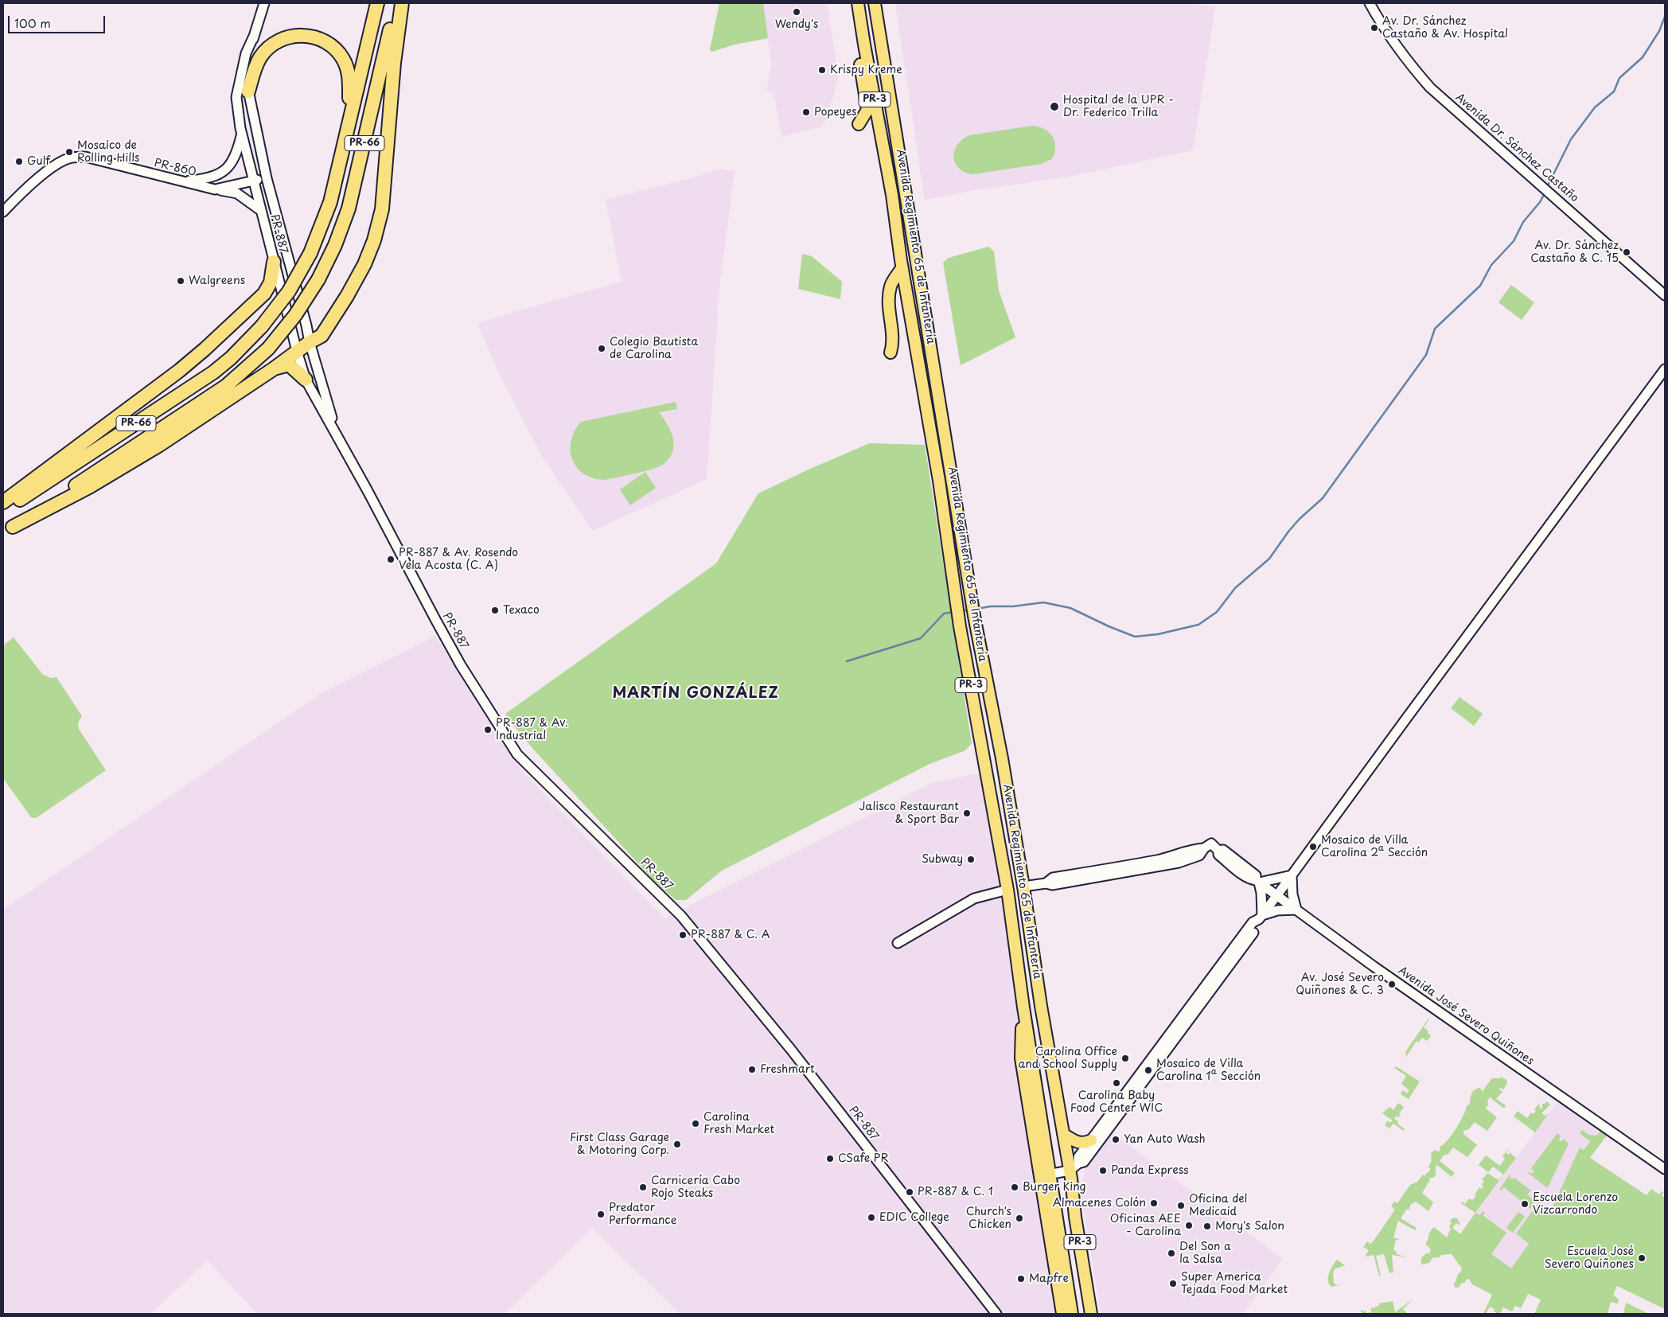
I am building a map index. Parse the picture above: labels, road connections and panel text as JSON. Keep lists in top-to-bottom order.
{
  "streets": {
    "highway": ["PR-66"],
    "main road": ["PR-3", "Avenida Regimiento 65 de Infantería"],
    "street": [
      "Avenida Dr. Sánchez Castaño",
      "PR-860",
      "PR-887",
      "Avenida José Severo Quiñones"
    ]
  },
  "crossings": [
    ["PR-3", "Avenida Regimiento 65 de Infantería"],
    ["PR-860", "PR-887"],
    ["Avenida Regimiento 65 de Infantería", "Avenida José Severo Quiñones"]
  ],
  "districts": ["MARTÍN GONZÁLEZ"],
  "places": [
    "Wendy's",
    "Av. Dr. Sánchez Castaño & Av. Hospital",
    "Krispy Kreme",
    "Hospital de la UPR - Dr. Federico Trilla",
    "Popeyes",
    "Mosaico de Rolling Hills",
    "Gulf",
    "Av. Dr. Sánchez Castaño & C. 15",
    "Walgreens",
    "Colegio Bautista de Carolina",
    "PR-887 & Av. Rosendo Vela Acosta (C. A)",
    "Texaco",
    "PR-887 & Av. Industrial",
    "Jalisco Restaurant & Sport Bar",
    "Mosaico de Villa Carolina 2ª Sección",
    "Subway",
    "PR-887 & C. A",
    "Av. José Severo Quiñones & C. 3",
    "Carolina Office and School Supply",
    "Freshmart",
    "Mosaico de Villa Carolina 1ª Sección",
    "Carolina Baby Food Center WIC",
    "Carolina Fresh Market",
    "Yan Auto Wash",
    "First Class Garage & Motoring Corp.",
    "CSafe PR",
    "Panda Express",
    "Carnicería Cabo Rojo Steaks",
    "Burger King",
    "PR-887 & C. 1",
    "Almacenes Colón",
    "Escuela Lorenzo Vizcarrondo",
    "Oficina del Medicaid",
    "Predator Performance",
    "EDIC College",
    "Church's Chicken",
    "Oficinas AEE - Carolina",
    "Mory's Salon",
    "Del Son a la Salsa",
    "Escuela José Severo Quiñones",
    "Mapfre",
    "Super America Tejada Food Market"
  ],
  "scale_bar": "100 m"
}
